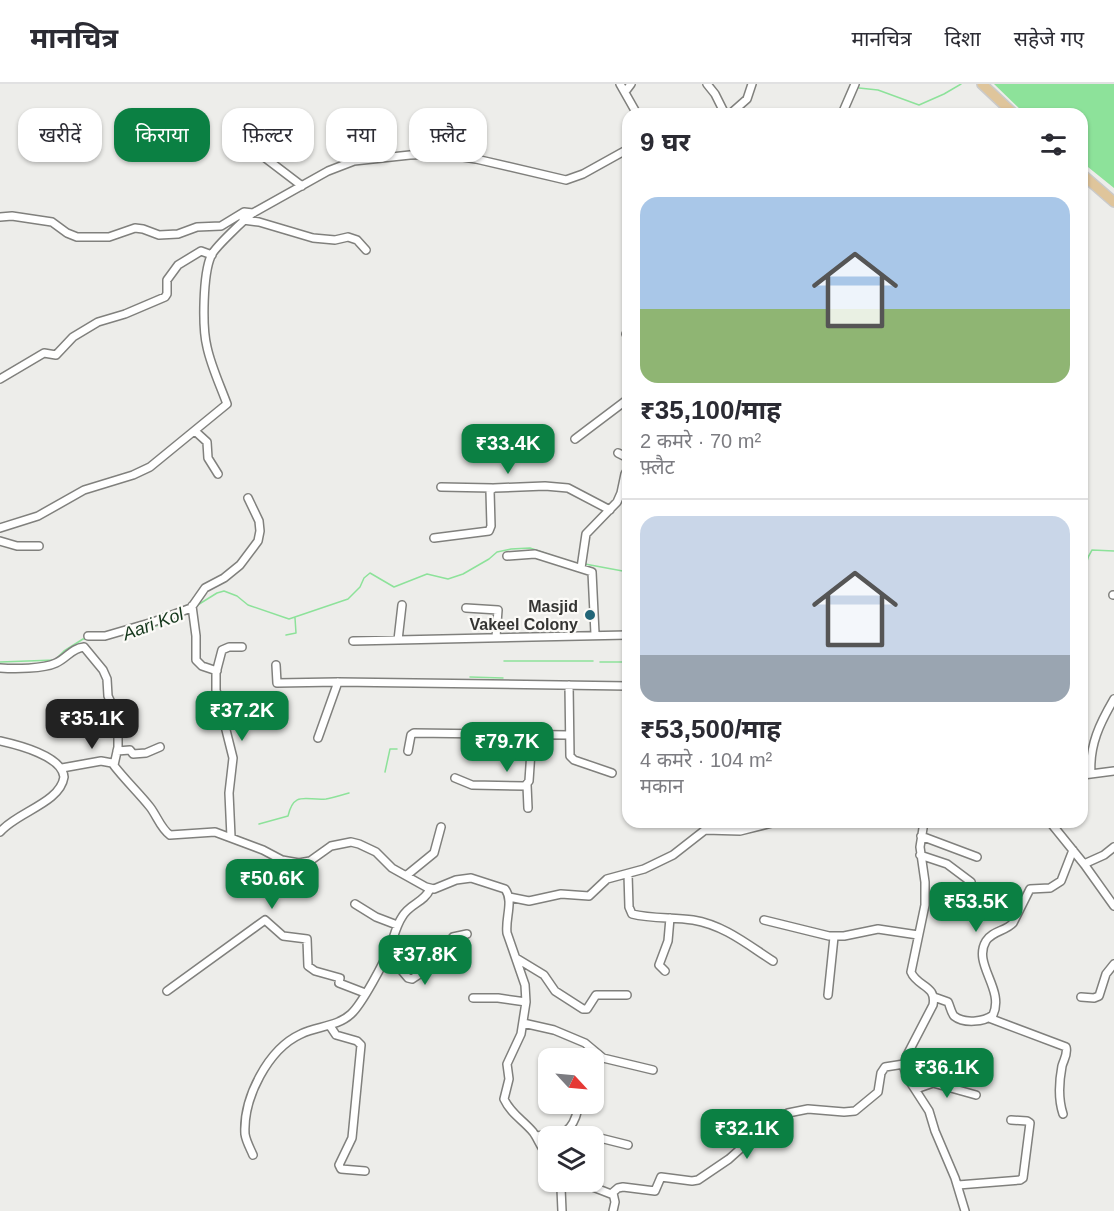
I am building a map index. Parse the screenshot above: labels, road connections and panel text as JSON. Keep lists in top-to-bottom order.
{
  "water": ["Aari Kol"],
  "places": ["Masjid Vakeel Colony"],
  "north": "bottom right",
  "page": {
    "header": "मानचित्र",
    "nav": ["मानचित्र", "दिशा", "सहेजे गए"],
    "chip": [
      "खरीदें",
      "किराया",
      "फ़िल्टर",
      "नया",
      "फ़्लैट"
    ],
    "heading": "9 घर",
    "list": [
      {
        "name": "₹35,100/माह",
        "note": "2 कमरे · 70 m² · फ़्लैट"
      },
      {
        "name": "₹53,500/माह",
        "note": "4 कमरे · 104 m² · मकान"
      }
    ],
    "price": [
      "₹33.4K",
      "₹37.2K",
      "₹35.1K",
      "₹79.7K",
      "₹50.6K",
      "₹53.5K",
      "₹37.8K",
      "₹36.1K",
      "₹32.1K"
    ]
  }
}
